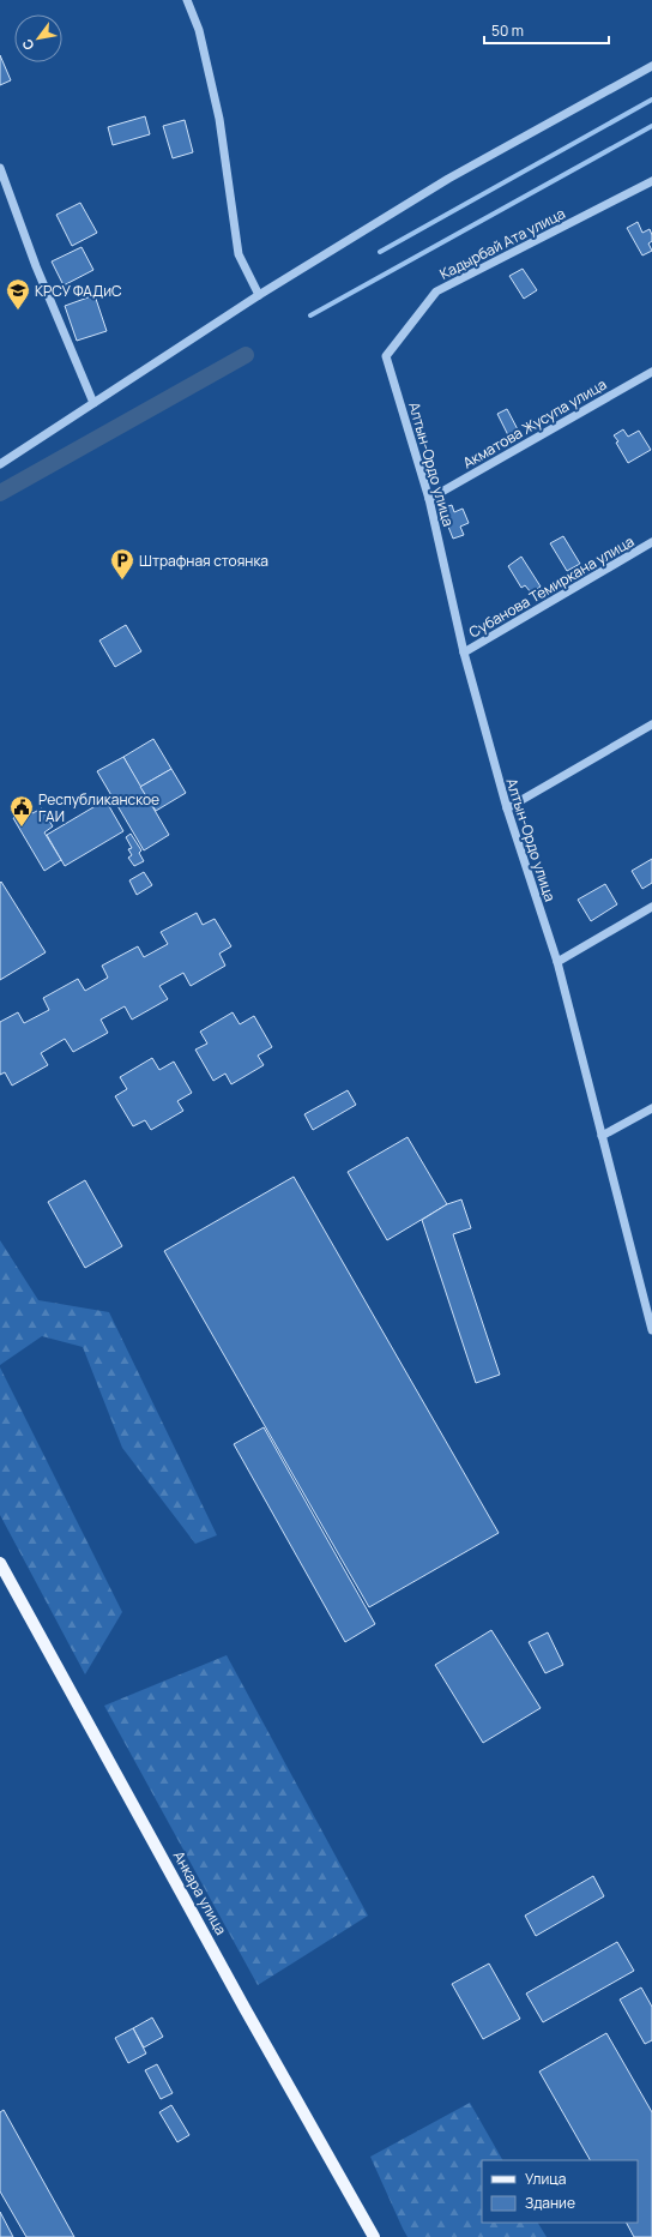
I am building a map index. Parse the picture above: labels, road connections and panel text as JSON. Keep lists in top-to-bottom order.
{
  "streets": {
    "main road": ["Анкара улица"],
    "street": [
      "Кадырбай Ата улица",
      "Акматова Жусупа улица",
      "Алтын-Ордо улица",
      "Субанова Темиркана улица"
    ]
  },
  "crossings": [
    ["Кадырбай Ата улица", "Алтын-Ордо улица"],
    ["Акматова Жусупа улица", "Алтын-Ордо улица"],
    ["Алтын-Ордо улица", "Субанова Темиркана улица"]
  ],
  "places": {
    "school or university": ["КРСУ ФАДиС"],
    "parking": ["Штрафная стоянка"],
    "public building": ["Республиканское ГАИ"]
  },
  "legend": ["Улица", "Здание"],
  "scale_bar": "50 m",
  "north": "bottom left"
}
